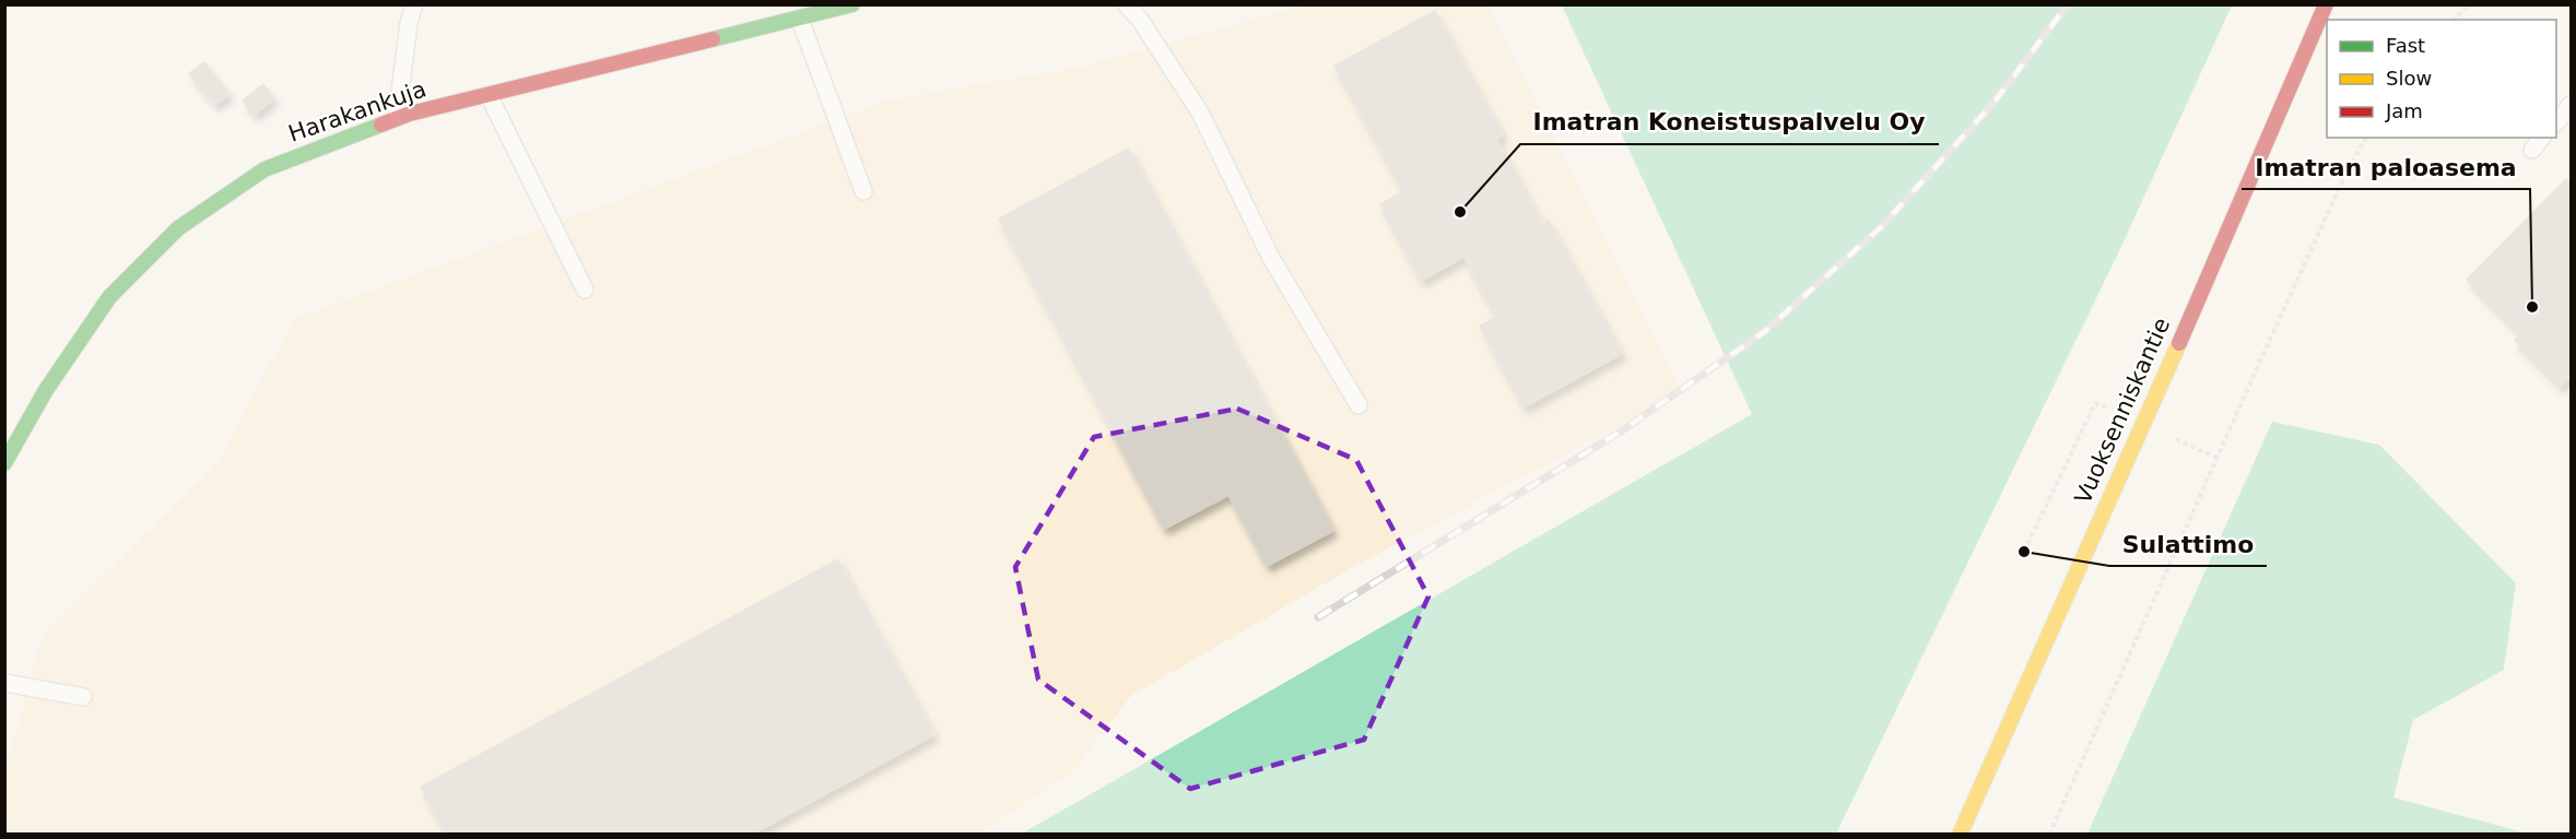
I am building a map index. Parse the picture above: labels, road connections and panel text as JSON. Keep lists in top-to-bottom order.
{
  "streets": {
    "street": ["Harakankuja", "Vuoksenniskantie"]
  },
  "places": ["Imatran Koneistuspalvelu Oy", "Imatran paloasema", "Sulattimo"],
  "legend": ["Fast", "Slow", "Jam"]
}
